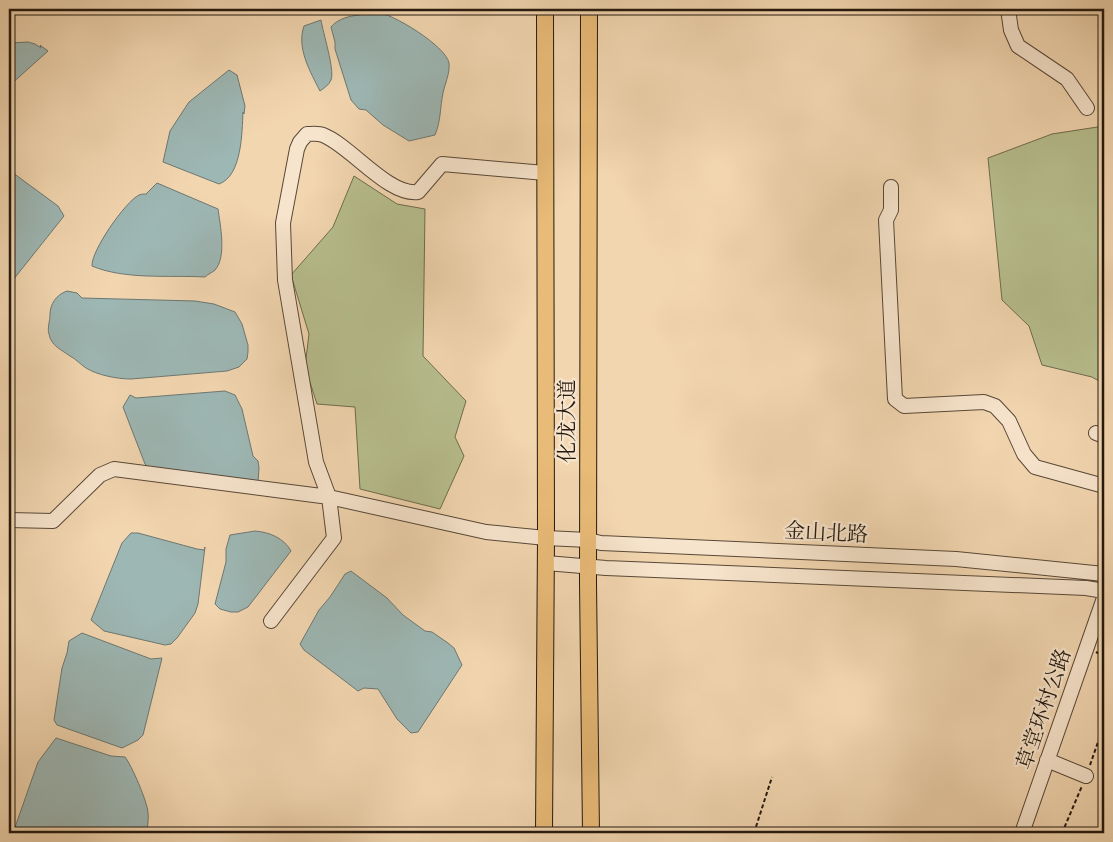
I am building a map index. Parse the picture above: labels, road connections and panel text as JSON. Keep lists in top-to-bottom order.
{
  "streets": {
    "main road": ["化龙大道"],
    "street": ["金山北路", "草堂环村公路"]
  },
  "crossings": [
    ["化龙大道", "金山北路"]
  ]
}
